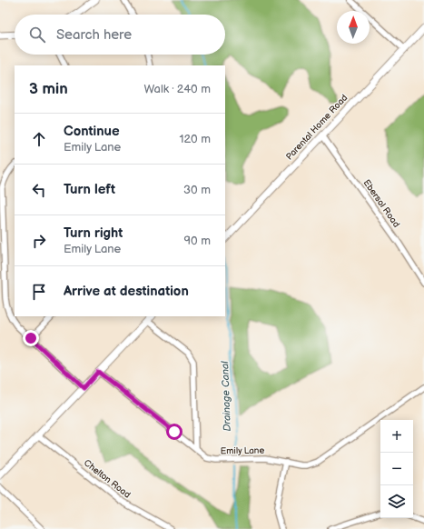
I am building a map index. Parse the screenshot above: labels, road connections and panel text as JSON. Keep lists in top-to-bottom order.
{
  "streets": {
    "street": [
      "Parental Home Road",
      "Ebersol Road",
      "Emily Lane",
      "Chelton Road"
    ]
  },
  "crossings": [
    ["Parental Home Road", "Ebersol Road"]
  ],
  "water": ["Drainage Canal"],
  "north": "top",
  "page": {
    "search": "Search here",
    "heading": ["3 min", "Walk · 240 m"],
    "list": [
      ["Continue", "Emily Lane", "120 m"],
      ["Turn left", "30 m"],
      ["Turn right", "Emily Lane", "90 m"],
      "Arrive at destination"
    ],
    "map_buttons": ["+", "−"]
  }
}
